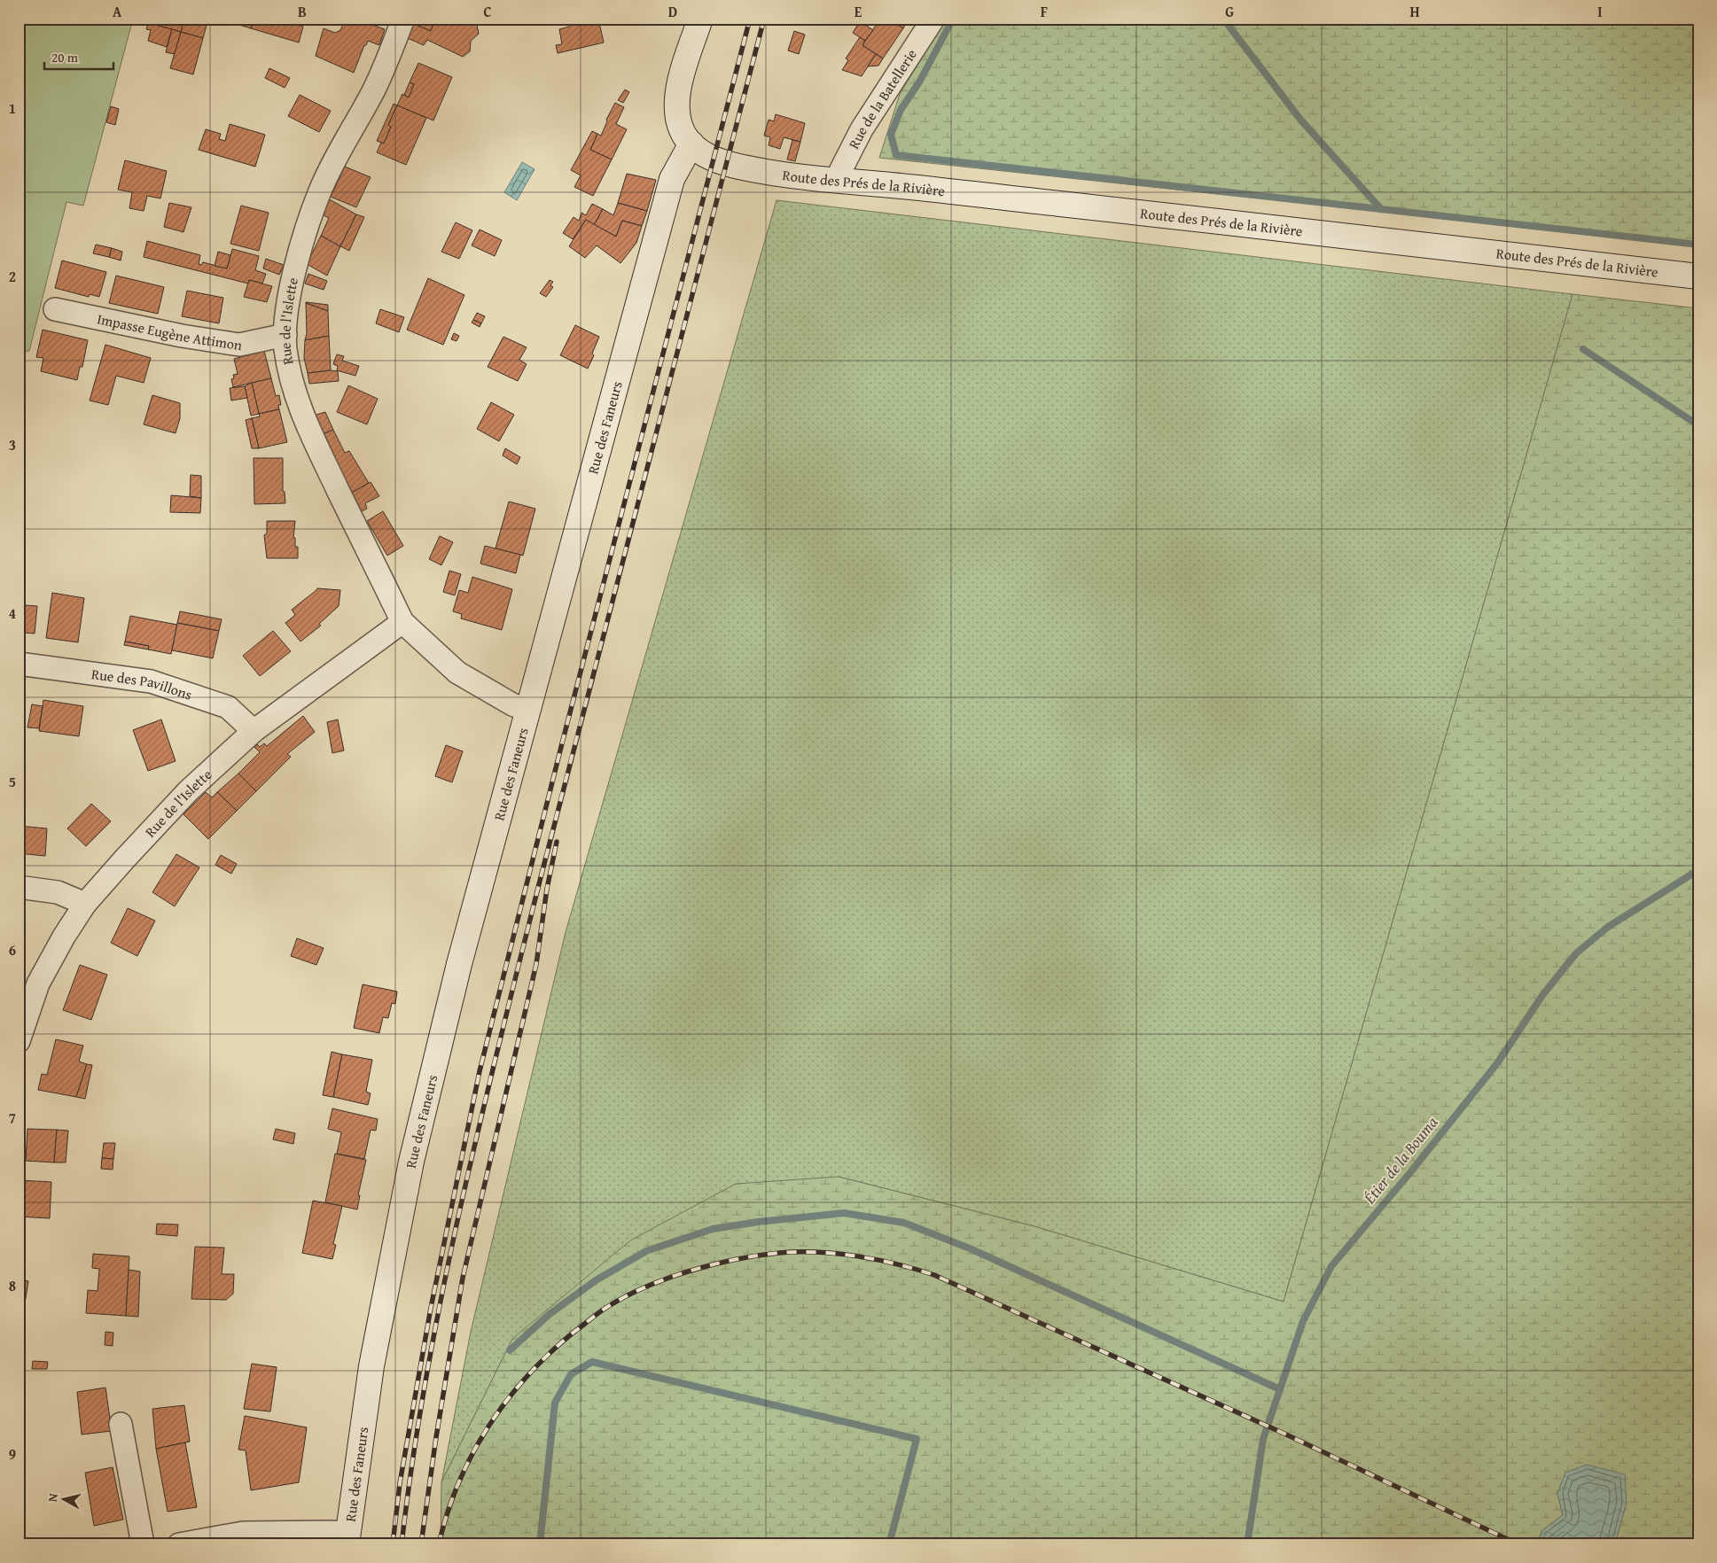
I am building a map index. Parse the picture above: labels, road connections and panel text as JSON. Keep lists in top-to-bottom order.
{
  "streets": {
    "street": [
      "Rue de la Batellerie",
      "Route des Prés de la Rivière",
      "Rue de l'Islette",
      "Impasse Eugène Attimon",
      "Rue des Faneurs",
      "Rue des Pavillons"
    ]
  },
  "crossings": [
    ["Rue de la Batellerie", "Route des Prés de la Rivière"],
    ["Route des Prés de la Rivière", "Rue des Faneurs"],
    ["Rue de l'Islette", "Impasse Eugène Attimon"],
    ["Rue de l'Islette", "Rue des Faneurs"],
    ["Rue de l'Islette", "Rue des Pavillons"]
  ],
  "water": ["Étier de la Bouma"],
  "scale_bar": "20 m",
  "north": "left",
  "grid": {
    "columns": [
      "A",
      "B",
      "C",
      "D",
      "E",
      "F",
      "G",
      "H",
      "I"
    ],
    "rows": [
      "1",
      "2",
      "3",
      "4",
      "5",
      "6",
      "7",
      "8",
      "9"
    ]
  }
}
